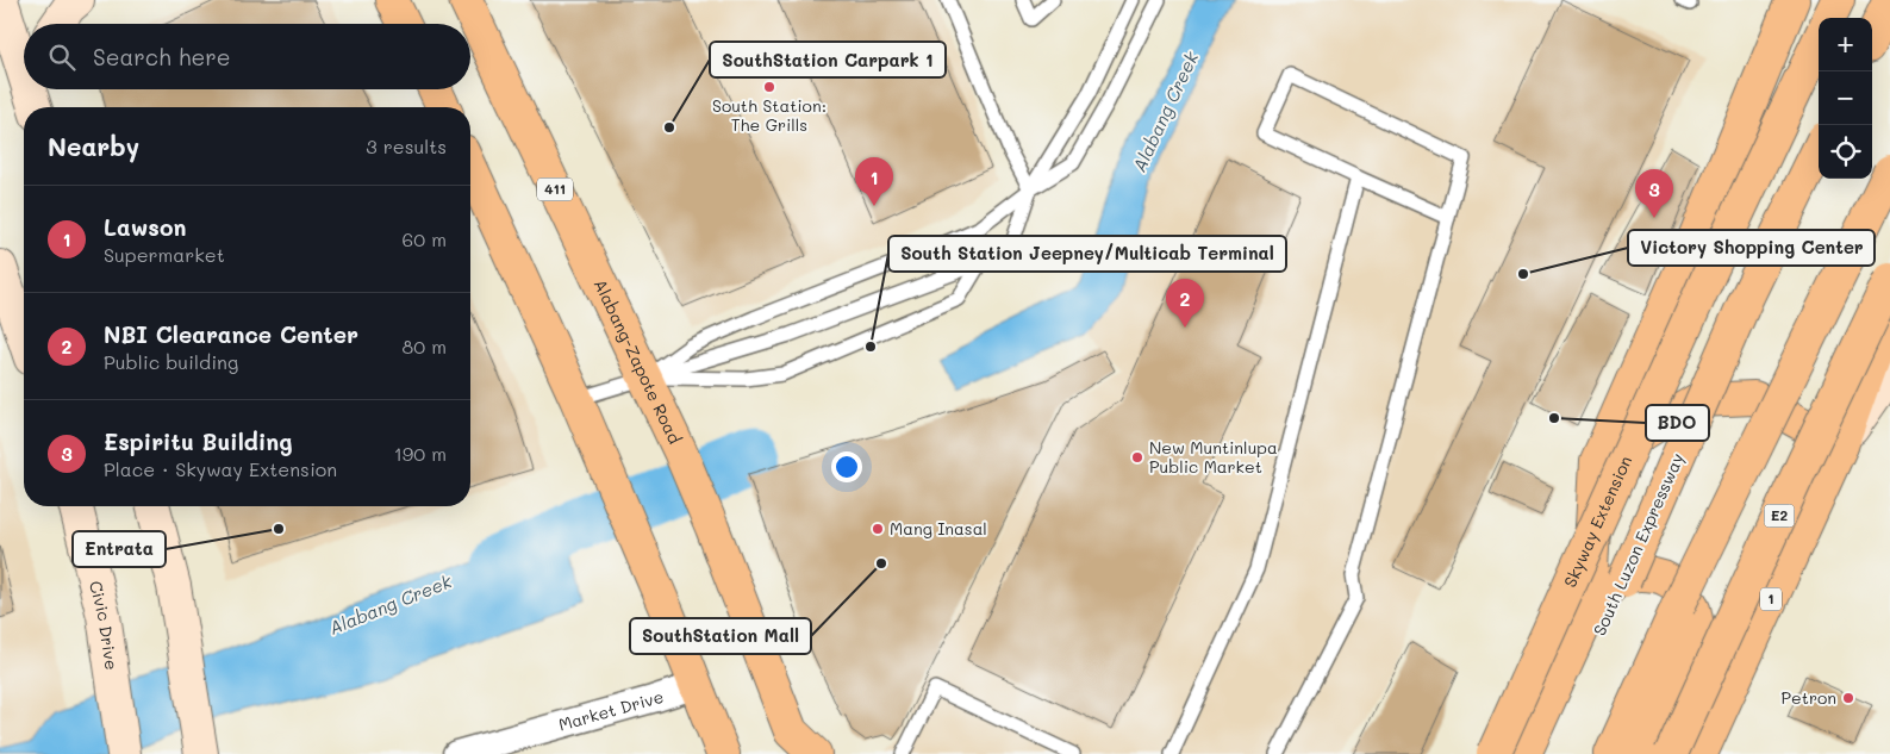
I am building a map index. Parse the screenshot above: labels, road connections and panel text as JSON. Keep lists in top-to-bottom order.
{
  "streets": {
    "highway": [
      "411",
      "Alabang-Zapote Road",
      "E2",
      "Skyway Extension",
      "South Luzon Expressway",
      "1"
    ],
    "main road": ["Civic Drive"],
    "street": ["Market Drive"]
  },
  "water": ["Alabang Creek"],
  "places": [
    "South Station: The Grills",
    "SouthStation Carpark 1",
    "Victory Shopping Center",
    "South Station Jeepney/Multicab Terminal",
    "BDO",
    "New Muntinlupa Public Market",
    "Entrata",
    "Mang Inasal",
    "SouthStation Mall",
    "Petron"
  ],
  "page": {
    "map_buttons": ["+", "−"],
    "search": "Search here",
    "heading": ["Nearby", "3 results"],
    "pins": ["1", "3", "2"],
    "list": [
      {
        "mark": "1",
        "name": "Lawson",
        "note": "Supermarket",
        "value": "60 m"
      },
      {
        "mark": "2",
        "name": "NBI Clearance Center",
        "note": "Public building",
        "value": "80 m"
      },
      {
        "mark": "3",
        "name": "Espiritu Building",
        "note": "Place · Skyway Extension",
        "value": "190 m"
      }
    ]
  }
}
